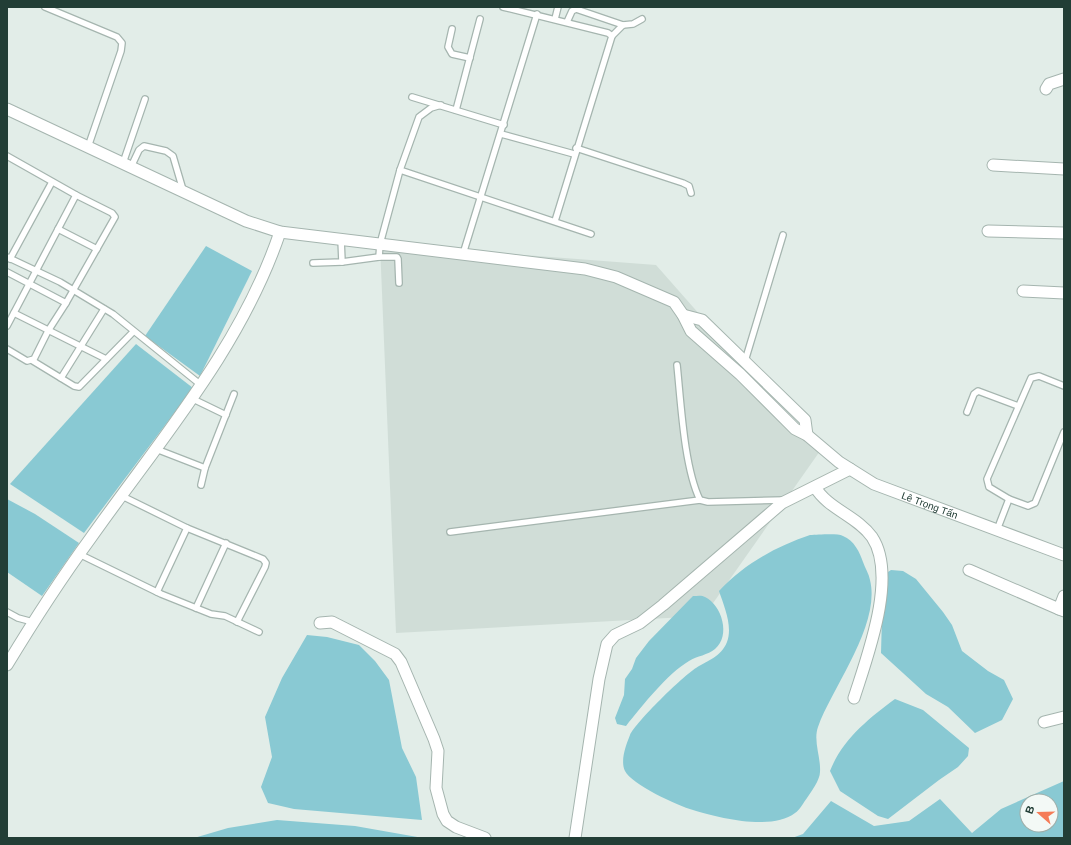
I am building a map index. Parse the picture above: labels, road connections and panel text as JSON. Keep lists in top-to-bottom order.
{
  "streets": {
    "street": ["Lê Trọng Tấn"]
  },
  "north": "left"
}
